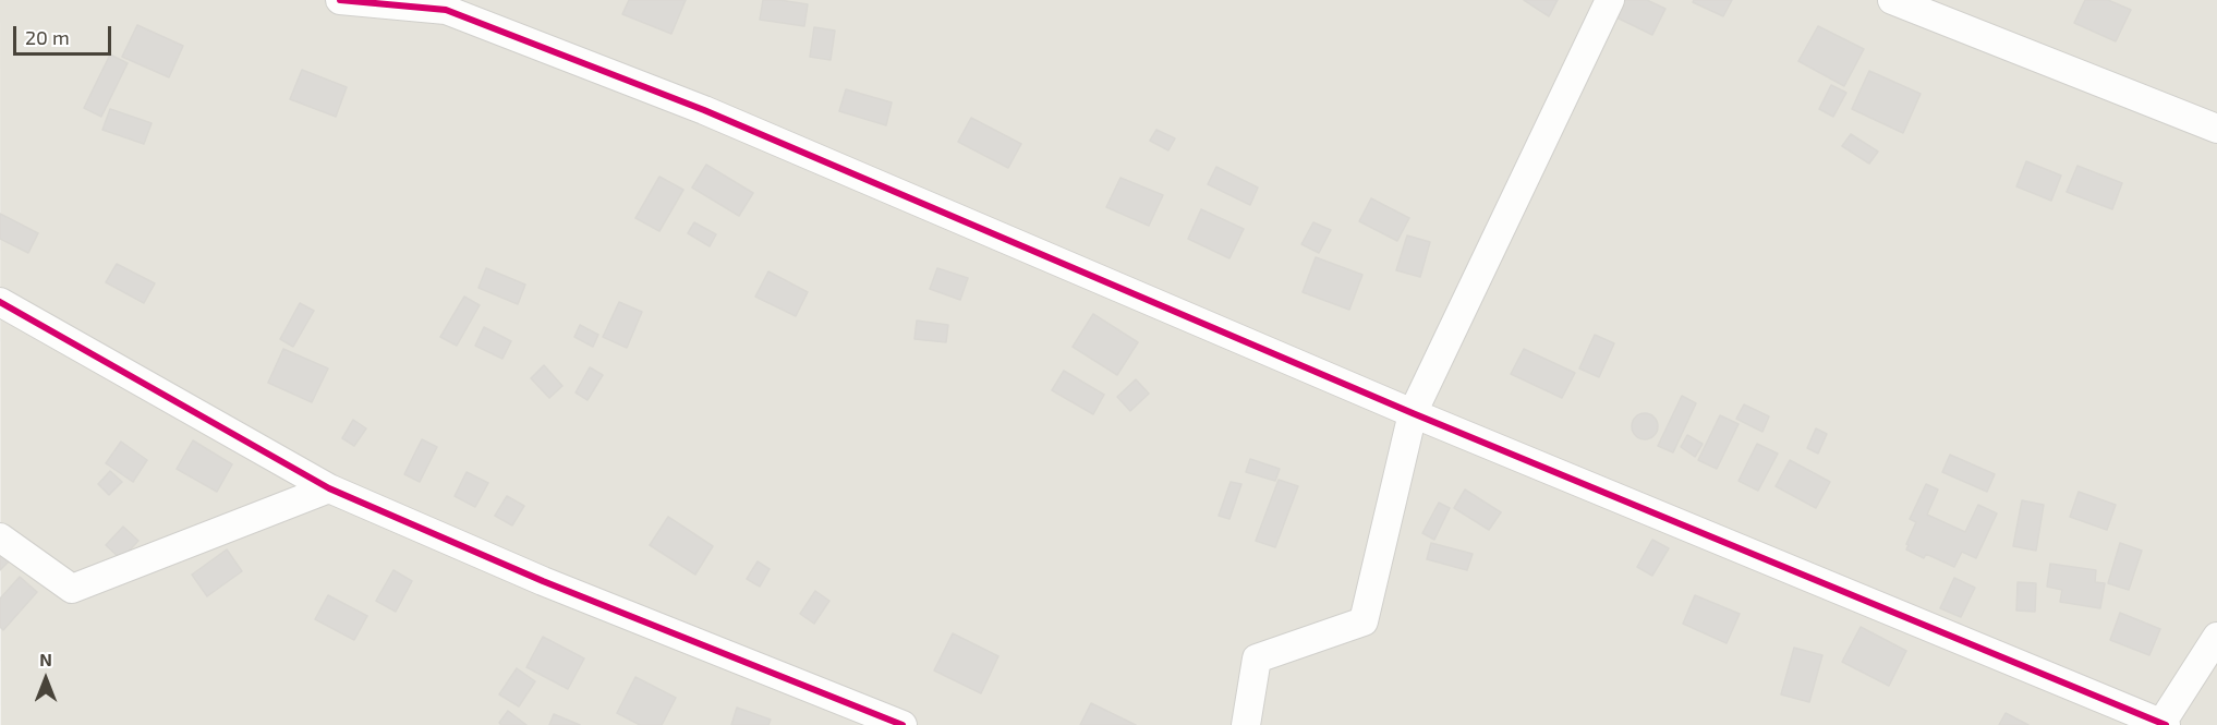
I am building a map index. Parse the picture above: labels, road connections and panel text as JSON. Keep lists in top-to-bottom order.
{
  "scale_bar": "20 m",
  "north": "top"
}
